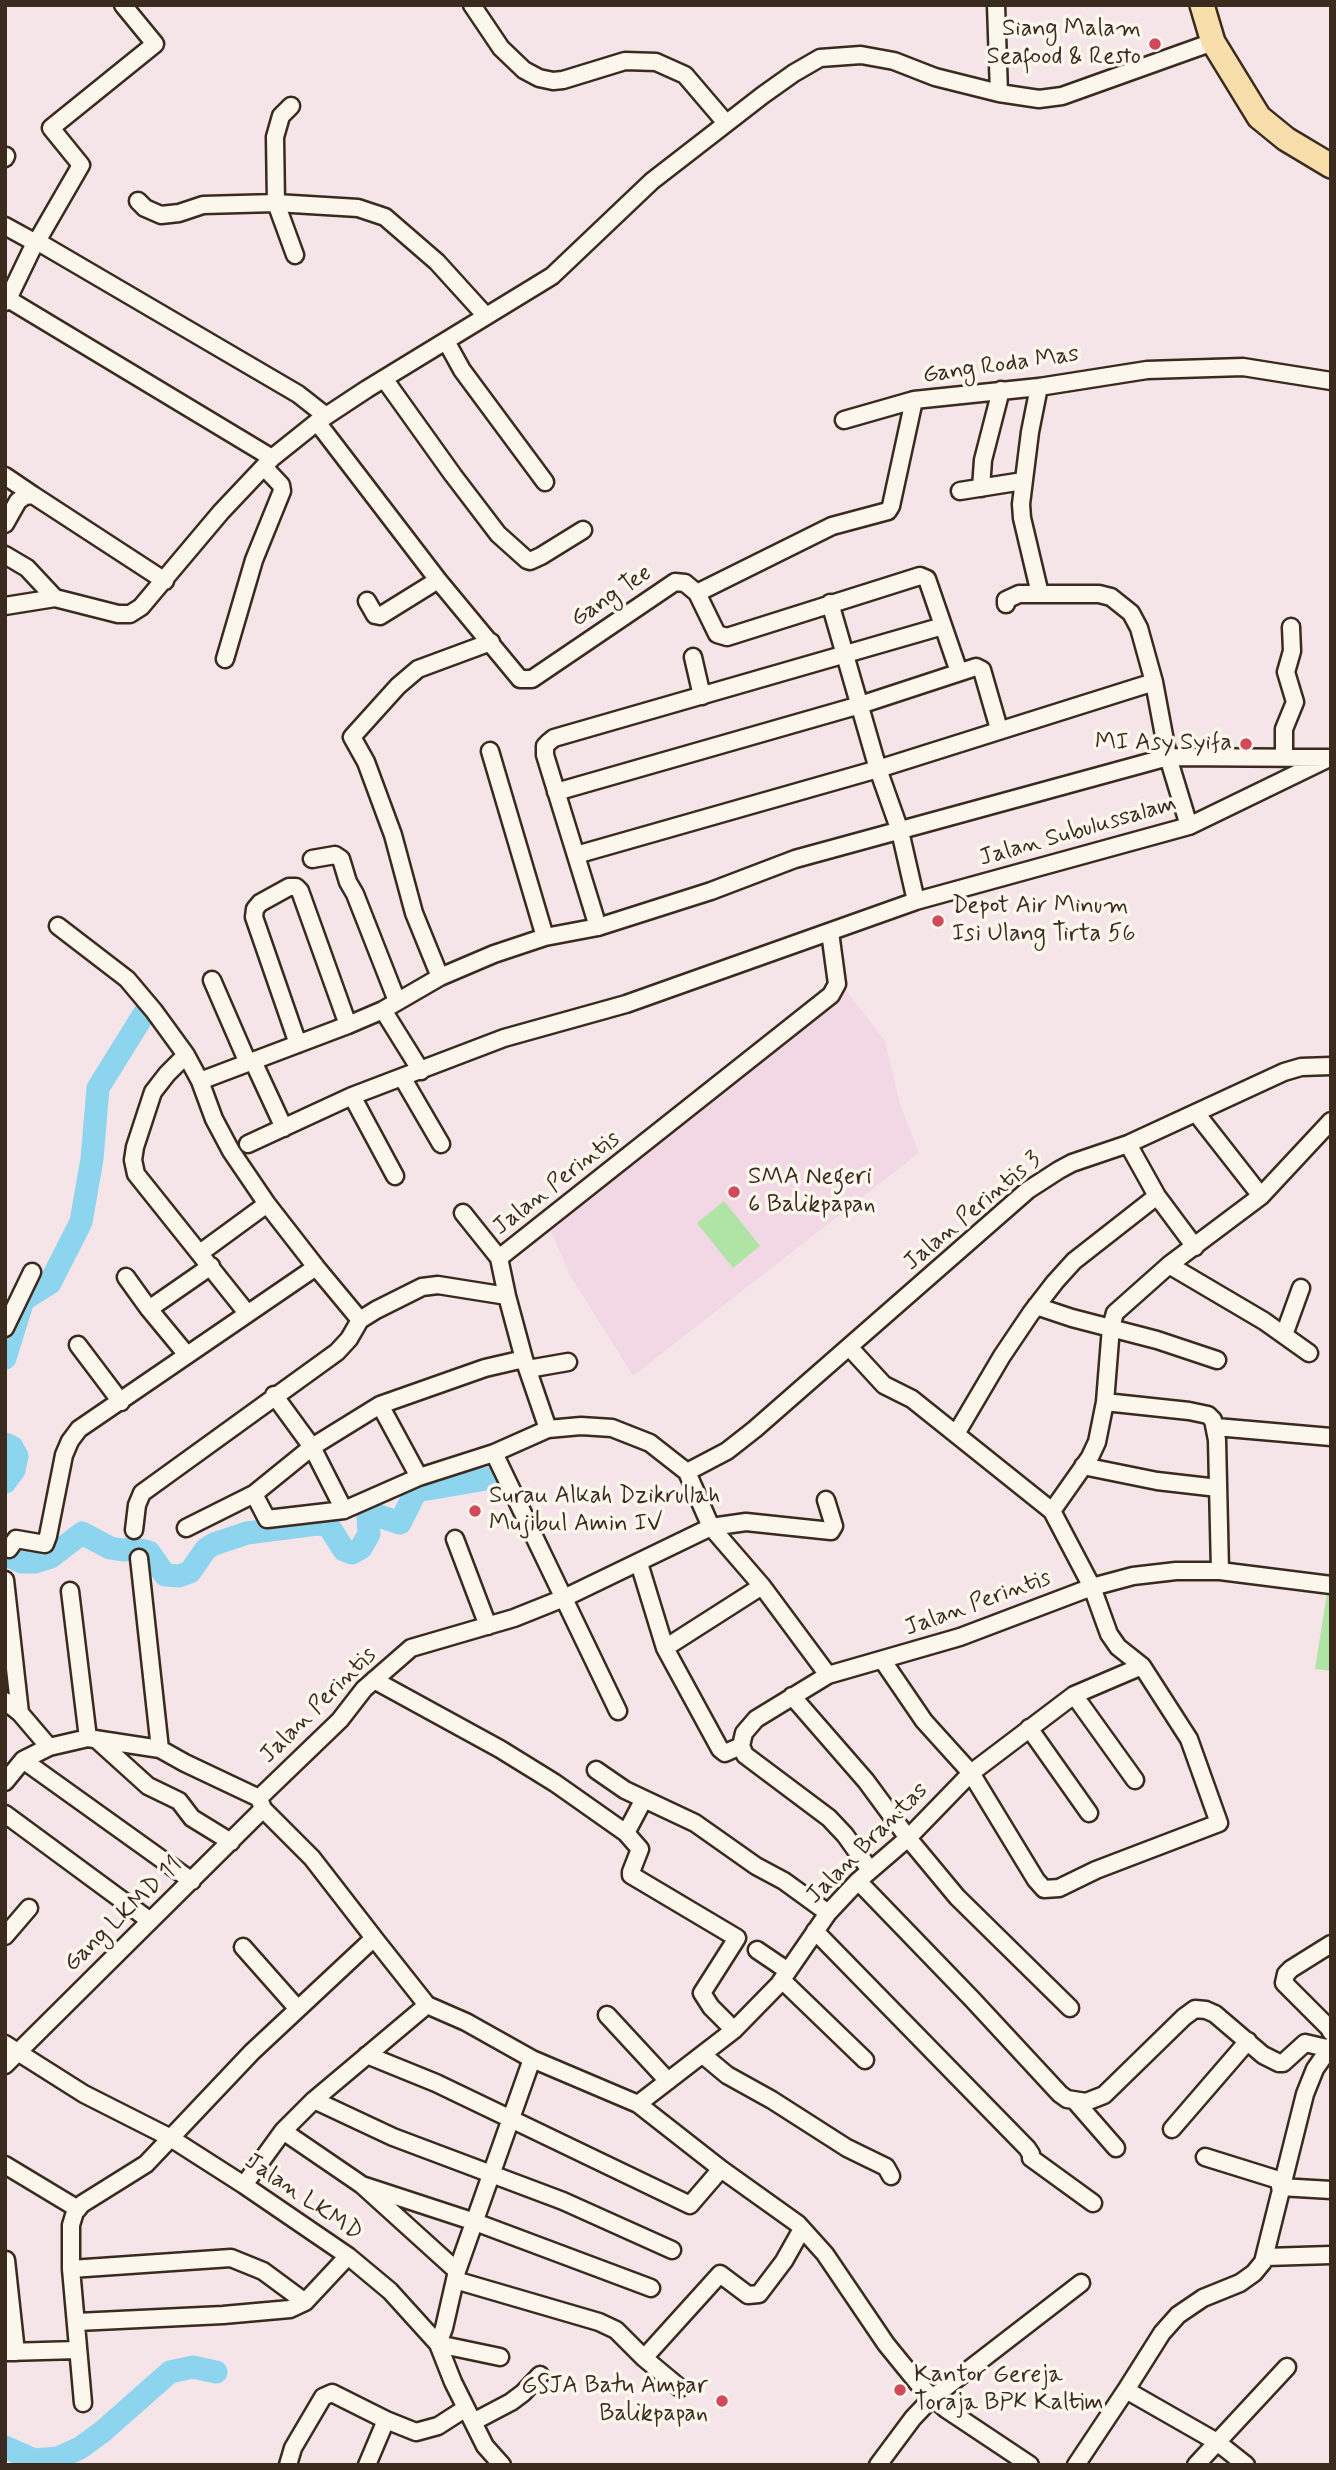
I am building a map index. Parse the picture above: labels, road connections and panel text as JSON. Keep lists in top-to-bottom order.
{
  "streets": {
    "street": [
      "Gang Roda Mas",
      "Gang Tee",
      "Jalan Subulussalam",
      "Jalan Perintis",
      "Jalan Perintis 3",
      "Jalan Brantas",
      "Gang LKMD 11",
      "Jalan LKMD"
    ]
  },
  "crossings": [
    ["Gang Roda Mas", "Gang Tee"],
    ["Jalan Subulussalam", "Jalan Perintis"],
    ["Jalan Perintis", "Gang LKMD 11"],
    ["Gang LKMD 11", "Jalan LKMD"]
  ],
  "places": [
    "Siang Malam Seafood & Resto",
    "MI Asy Syifa",
    "Depot Air Minum Isi Ulang Tirta 56",
    "SMA Negeri 6 Balikpapan",
    "Surau Alkah Dzikrullah Mujibul Amin IV",
    "Kantor Gereja Toraja BPK Kaltim",
    "GSJA Batu Ampar Balikpapan"
  ]
}
